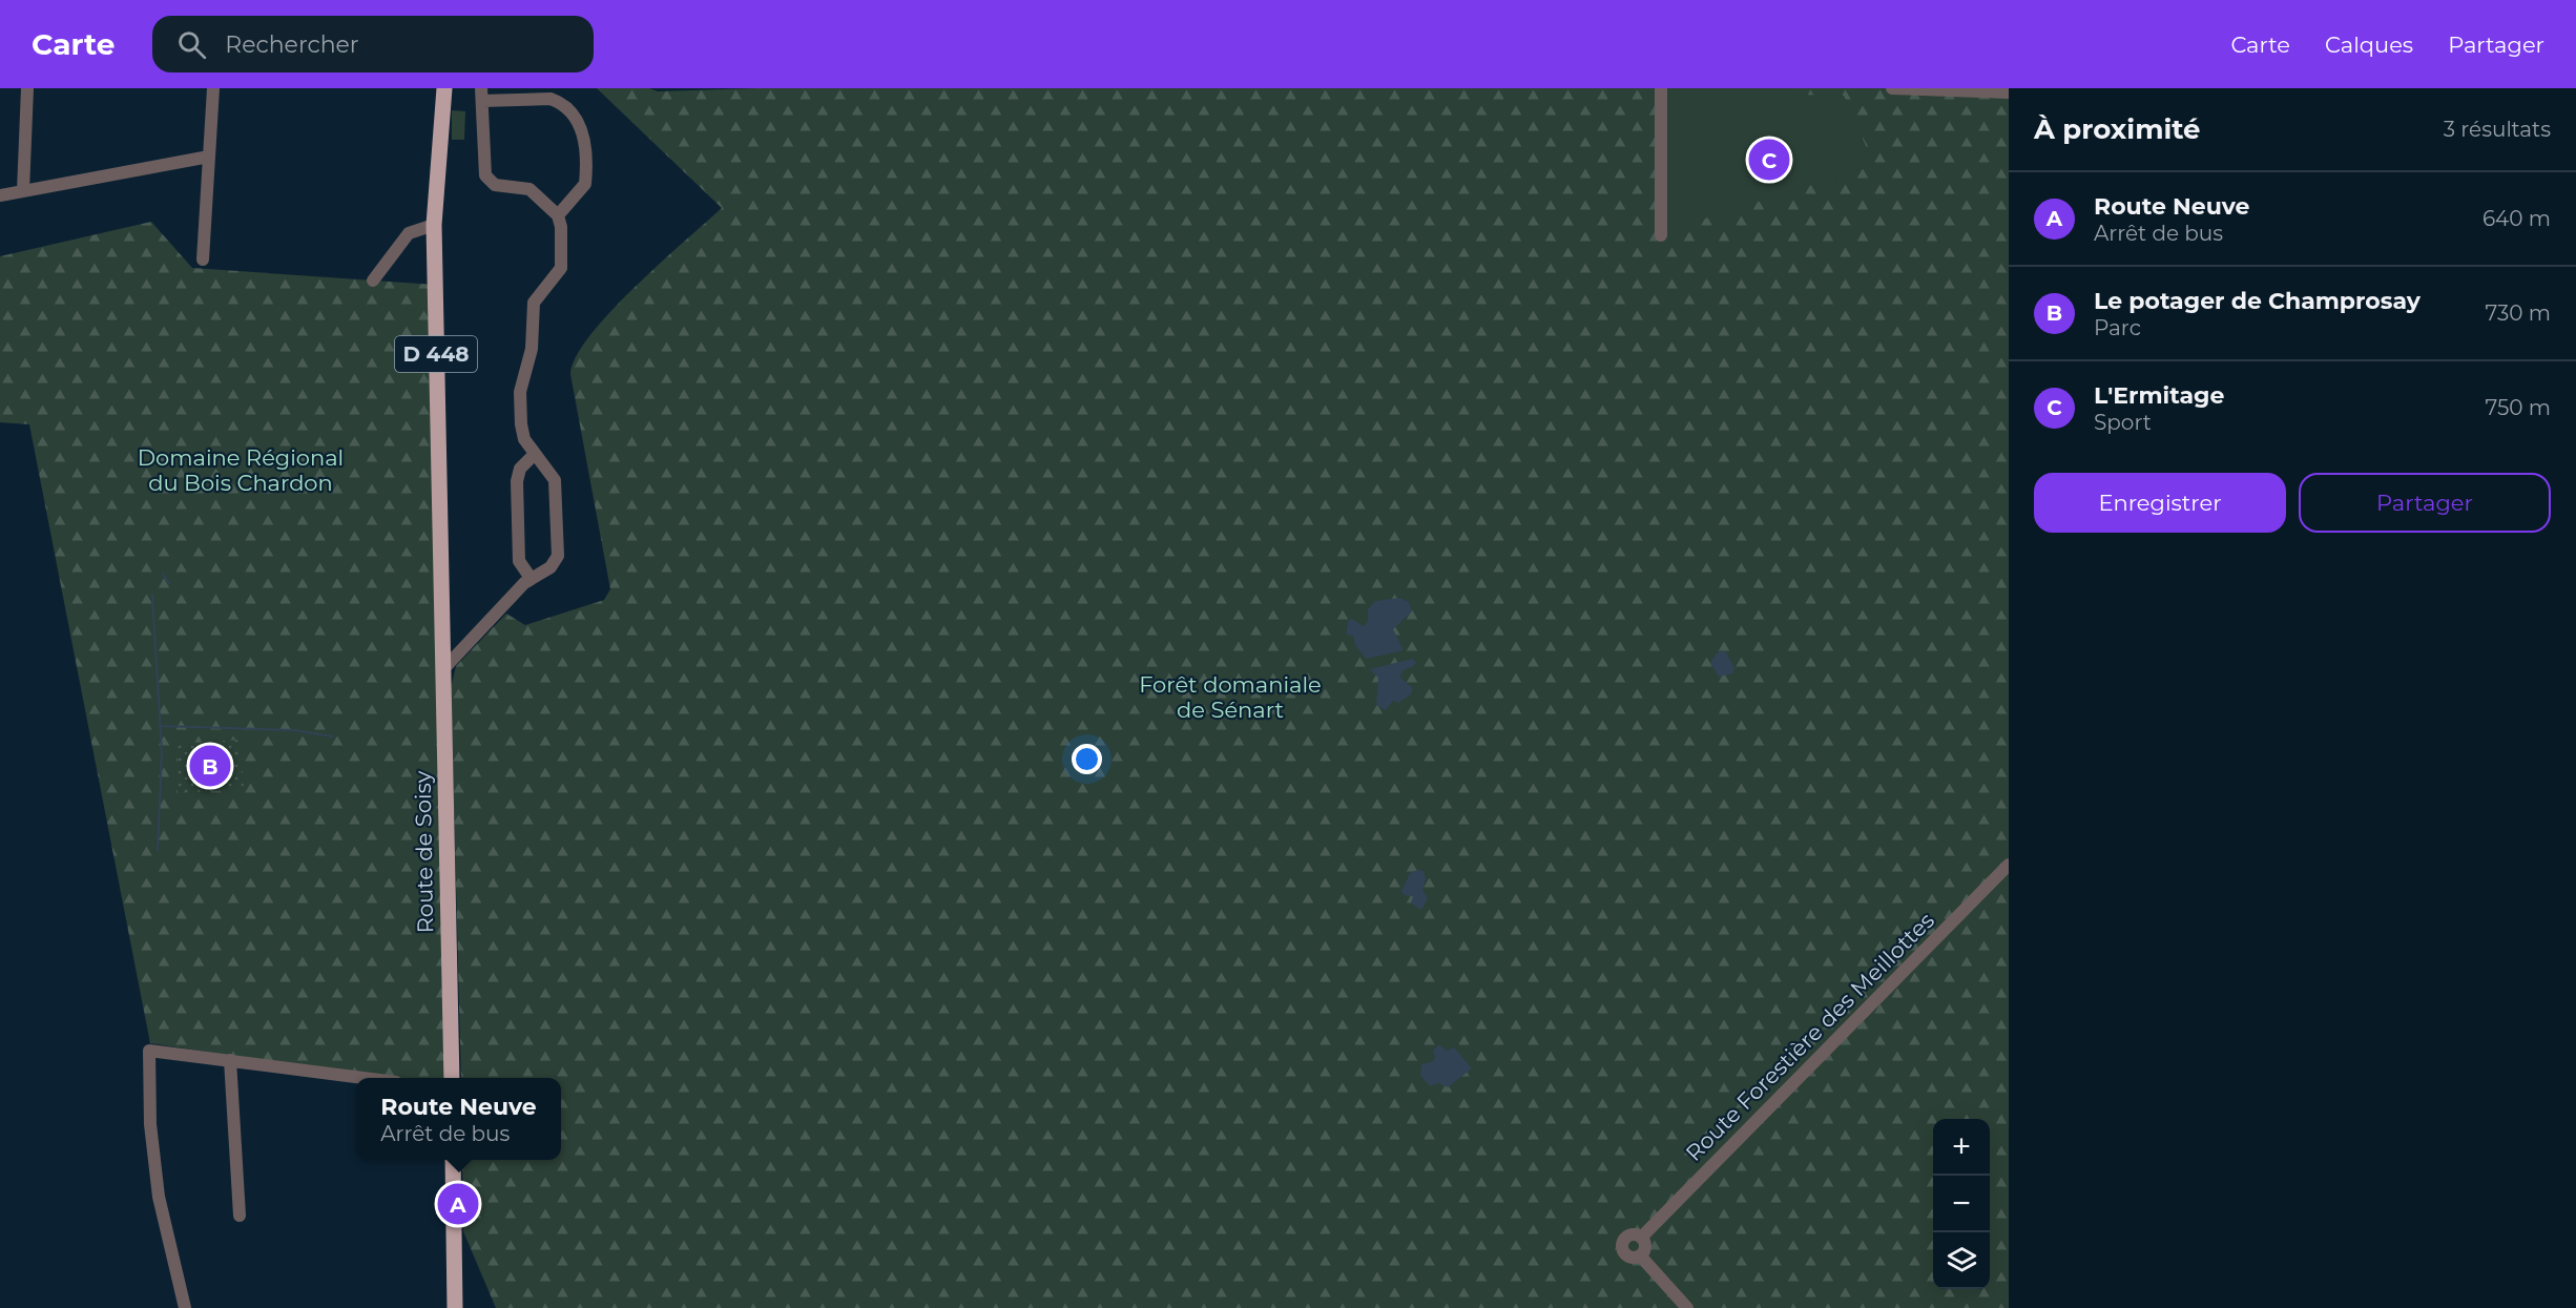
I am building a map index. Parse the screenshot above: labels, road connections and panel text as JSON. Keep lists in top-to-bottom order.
{
  "streets": {
    "main road": ["D 448", "Route de Soisy"],
    "street": ["Route Forestière des Meillottes"]
  },
  "crossings": [
    ["D 448", "Route de Soisy"]
  ],
  "parks": ["Domaine Régional du Bois Chardon", "Forêt domaniale de Sénart"],
  "page": {
    "header": "Carte",
    "search": "Rechercher",
    "nav": ["Carte", "Calques", "Partager"],
    "heading": ["À proximité", "3 résultats"],
    "pins": ["C", "B", "A"],
    "list": [
      {
        "mark": "A",
        "name": "Route Neuve",
        "note": "Arrêt de bus",
        "value": "640 m"
      },
      {
        "mark": "B",
        "name": "Le potager de Champrosay",
        "note": "Parc",
        "value": "730 m"
      },
      {
        "mark": "C",
        "name": "L'Ermitage",
        "note": "Sport",
        "value": "750 m"
      }
    ],
    "buttons": ["Enregistrer", "Partager"],
    "popup": ["Route Neuve", "Arrêt de bus"],
    "map_buttons": ["+", "−"]
  }
}
